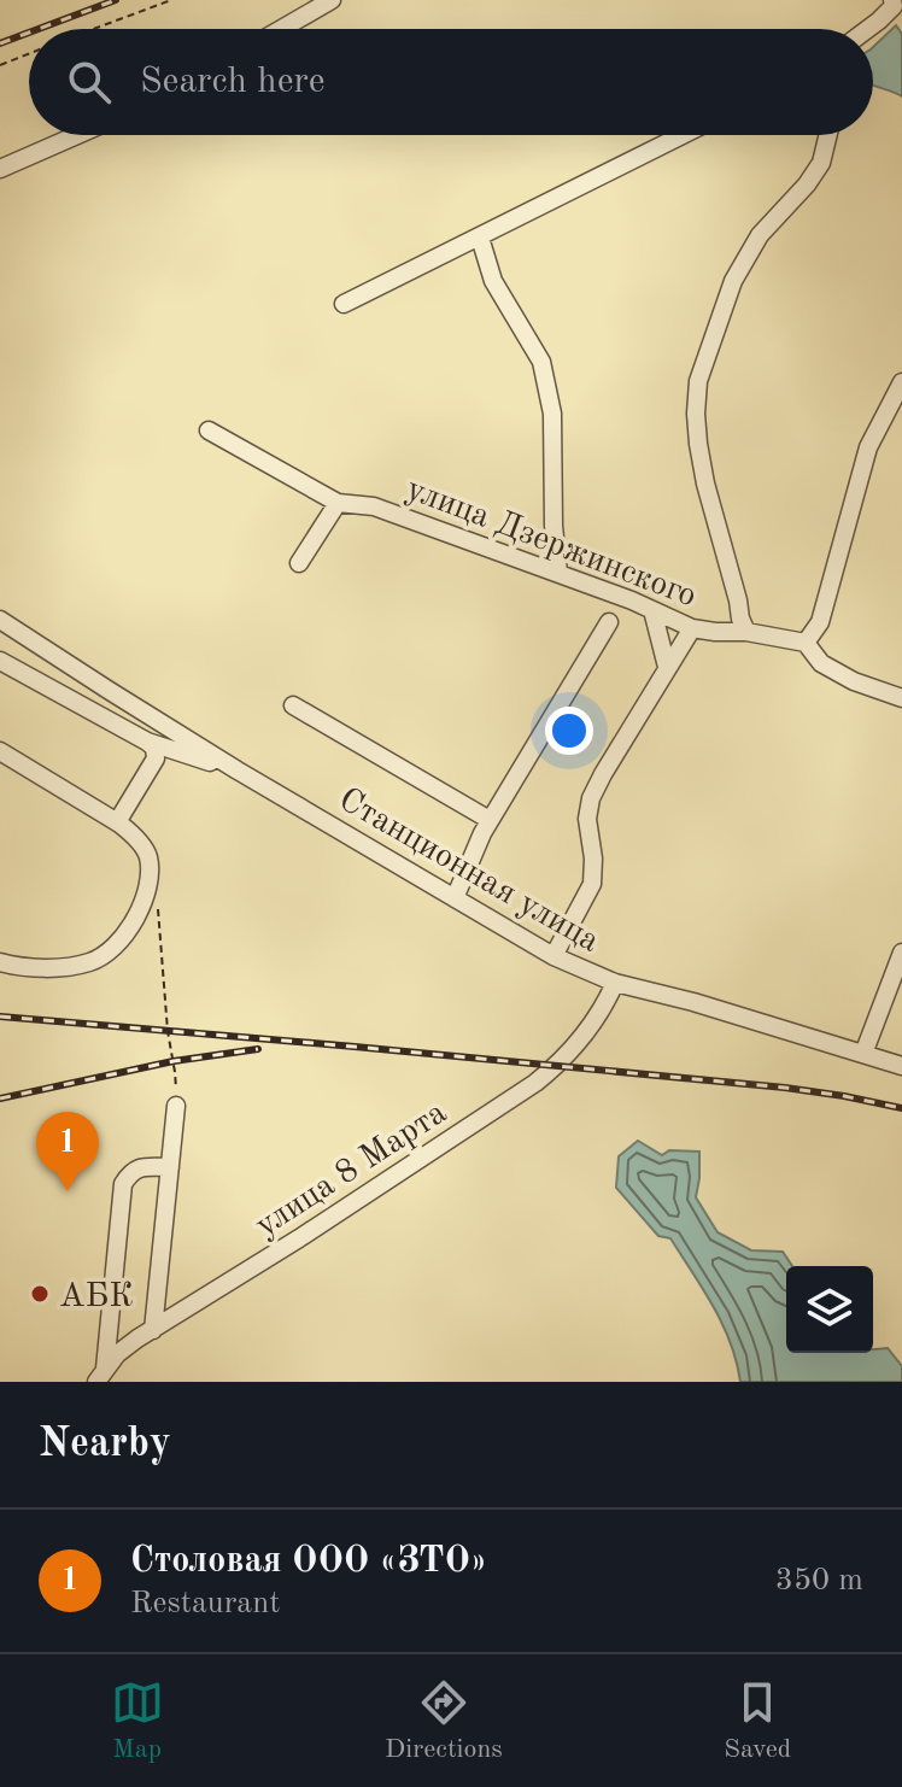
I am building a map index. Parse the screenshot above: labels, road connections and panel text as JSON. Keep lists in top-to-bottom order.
{
  "streets": {
    "street": ["улица Дзержинского", "Станционная улица", "улица 8 Марта"]
  },
  "crossings": [
    ["Станционная улица", "улица 8 Марта"]
  ],
  "places": ["АБК"],
  "page": {
    "search": "Search here",
    "pins": "1",
    "heading": "Nearby",
    "list": [
      {
        "mark": "1",
        "name": "Столовая ООО «ЗТО»",
        "note": "Restaurant",
        "value": "350 m"
      }
    ],
    "nav": ["Map", "Directions", "Saved"]
  }
}
